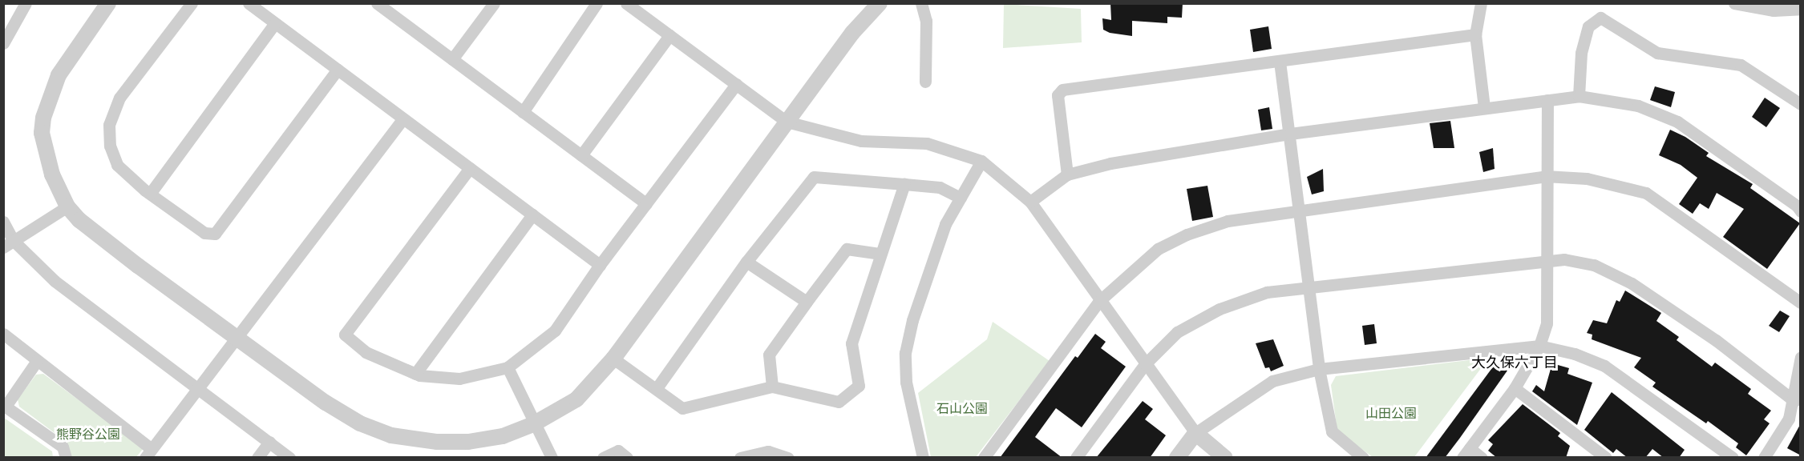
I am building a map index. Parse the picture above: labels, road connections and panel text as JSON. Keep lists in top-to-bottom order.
{
  "districts": ["大久保六丁目"],
  "parks": ["石山公園", "山田公園", "熊野谷公園"]
}
